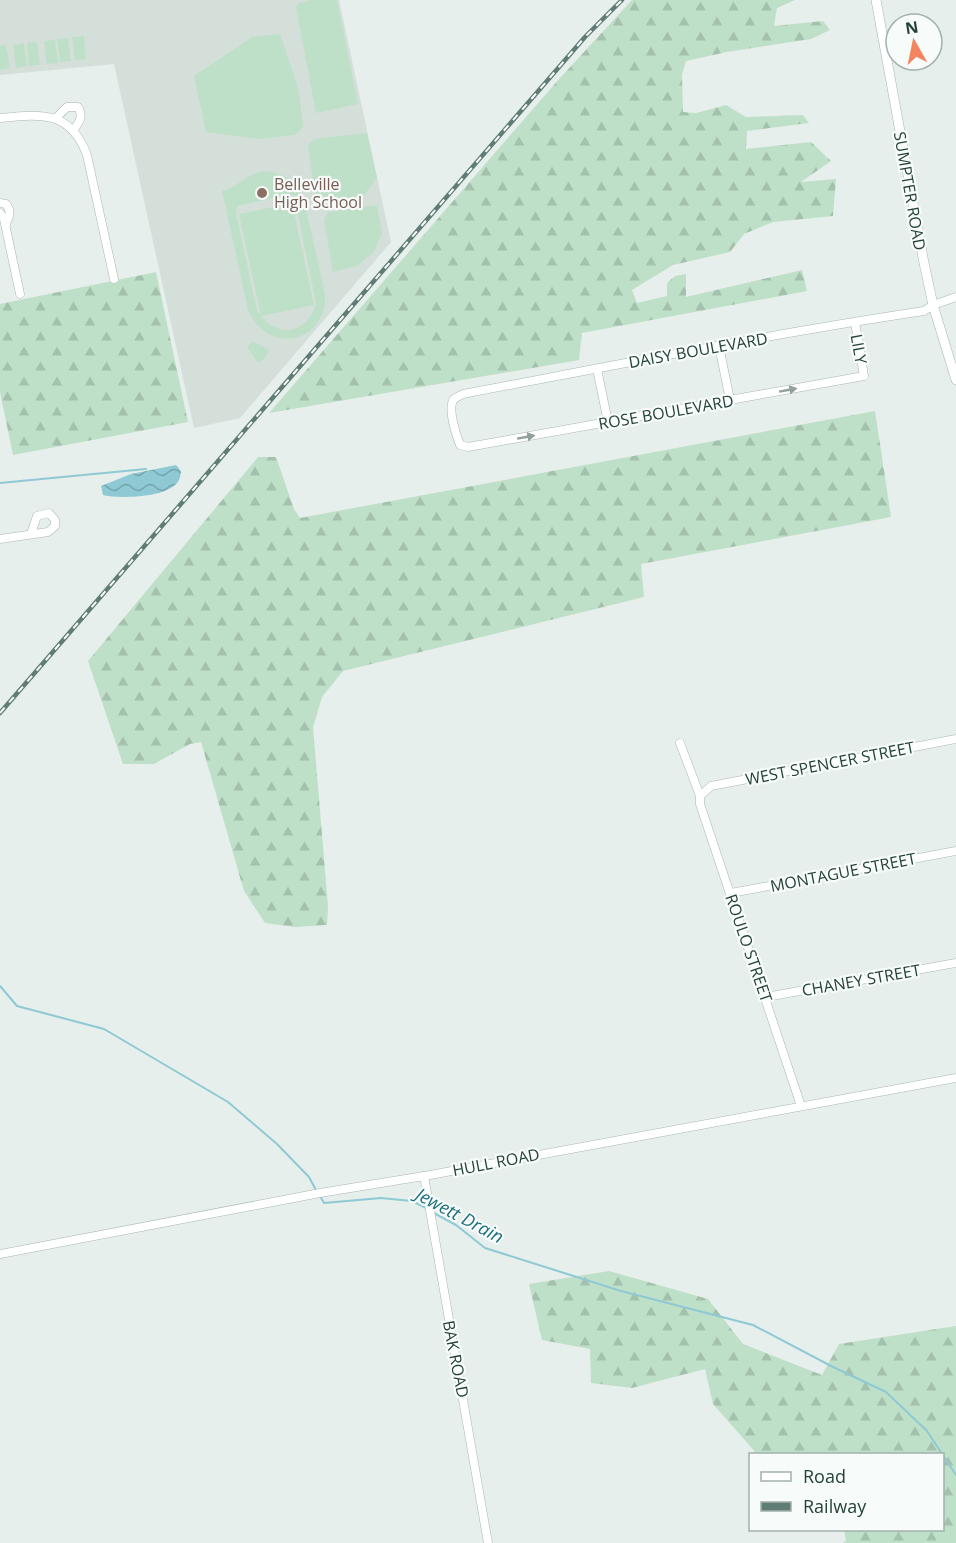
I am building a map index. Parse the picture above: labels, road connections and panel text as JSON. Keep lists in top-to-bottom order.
{
  "streets": {
    "street": [
      "SUMPTER ROAD",
      "LILY",
      "DAISY BOULEVARD",
      "ROSE BOULEVARD",
      "WEST SPENCER STREET",
      "MONTAGUE STREET",
      "ROULO STREET",
      "CHANEY STREET",
      "HULL ROAD",
      "BAK ROAD"
    ]
  },
  "crossings": [
    ["SUMPTER ROAD", "DAISY BOULEVARD"],
    ["LILY", "DAISY BOULEVARD"],
    ["LILY", "ROSE BOULEVARD"],
    ["DAISY BOULEVARD", "ROSE BOULEVARD"],
    ["WEST SPENCER STREET", "ROULO STREET"],
    ["MONTAGUE STREET", "ROULO STREET"],
    ["ROULO STREET", "CHANEY STREET"],
    ["ROULO STREET", "HULL ROAD"],
    ["HULL ROAD", "BAK ROAD"]
  ],
  "one_way": ["ROSE BOULEVARD"],
  "water": ["Jewett Drain"],
  "places": ["Belleville High School"],
  "legend": ["Road", "Railway"],
  "north": "top"
}
